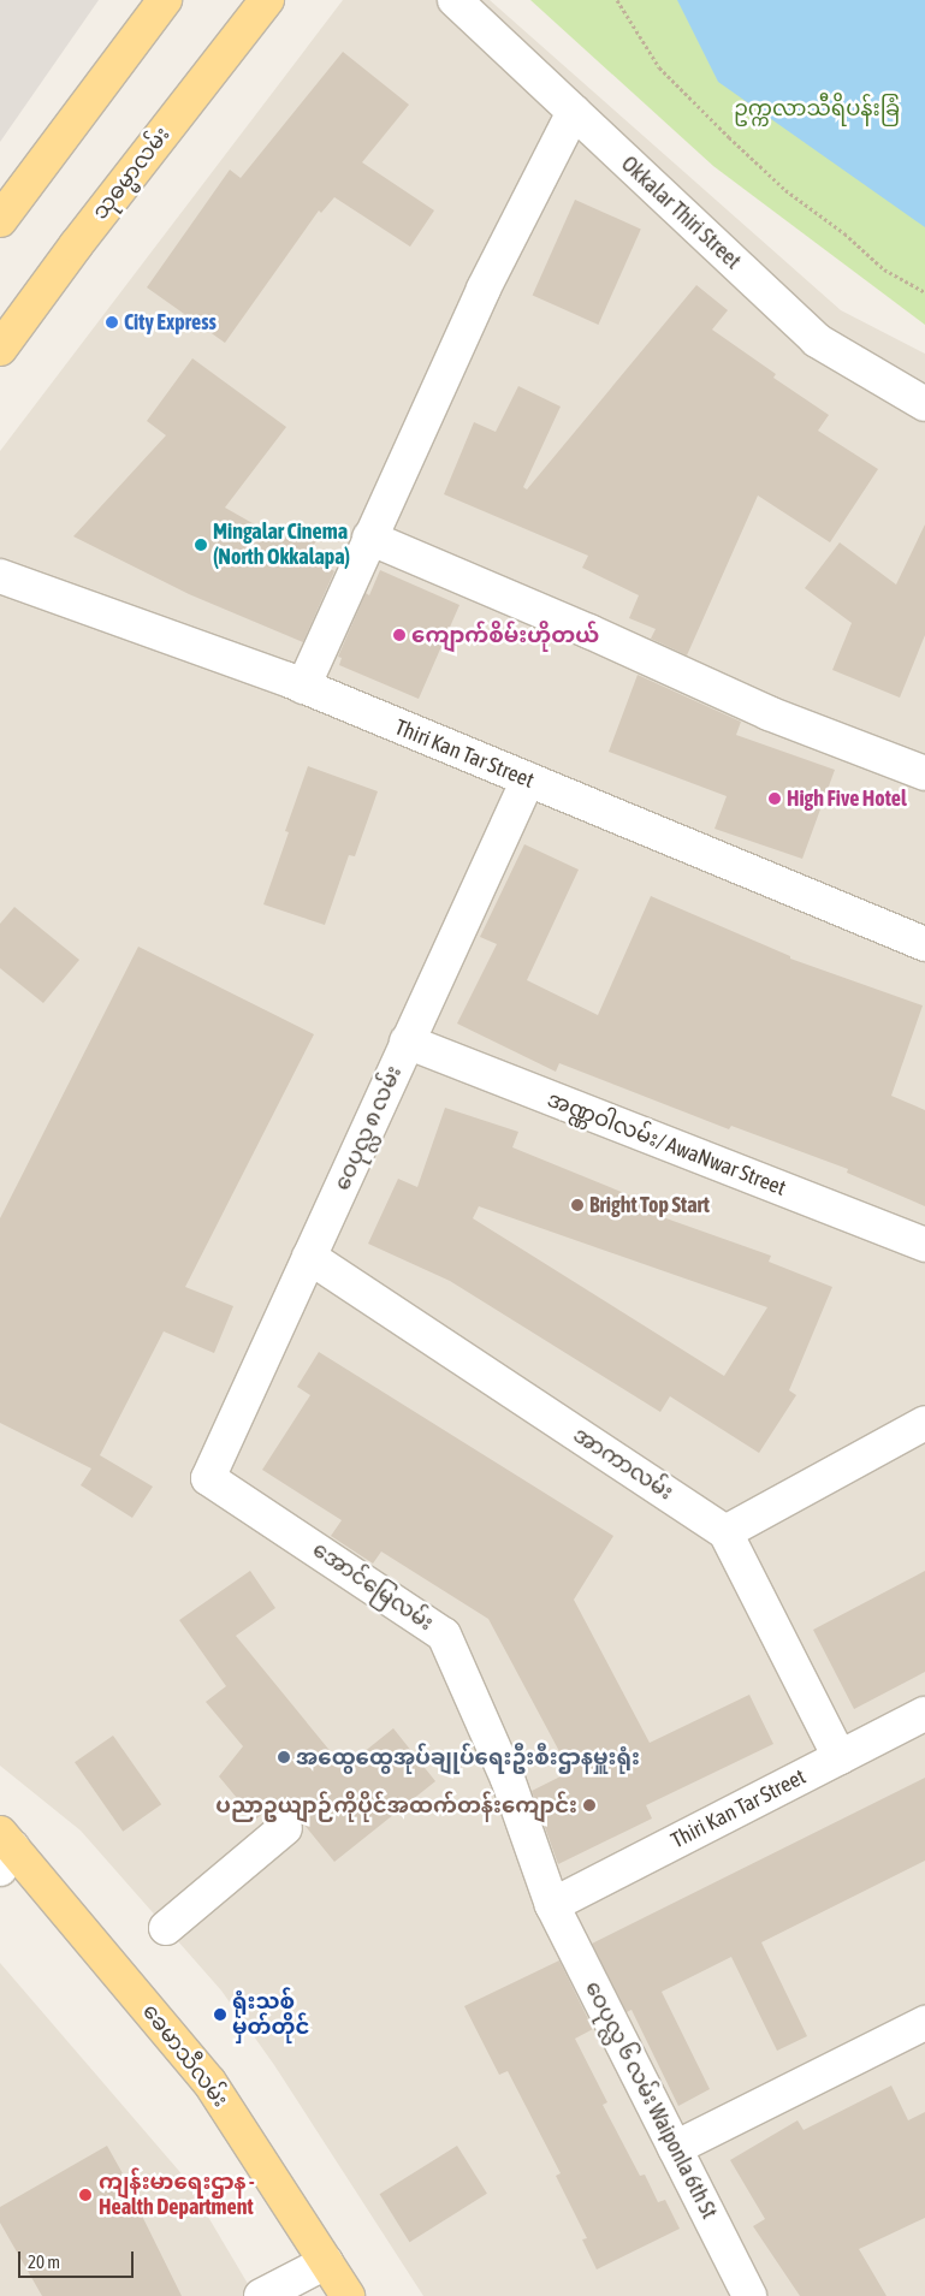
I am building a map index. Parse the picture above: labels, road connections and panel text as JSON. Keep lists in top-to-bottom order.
{
  "streets": {
    "main road": ["သုဓမ္မာလမ်း", "ခေမာသီလမ်း"],
    "street": [
      "Okkalar Thiri Street",
      "Thiri Kan Tar Street",
      "ဝေပုလ္လ ၈ လမ်း",
      "အဏ္ဏဝါလမ်း/ AwaNwar Street",
      "အာကာလမ်း",
      "အောင်မြေလမ်း",
      "ဝေပုလ္လ ၆ လမ်း Waiponla 6th St"
    ]
  },
  "crossings": [
    ["Thiri Kan Tar Street", "ဝေပုလ္လ ၈ လမ်း"],
    ["Thiri Kan Tar Street", "အာကာလမ်း"],
    ["Thiri Kan Tar Street", "အောင်မြေလမ်း"],
    ["Thiri Kan Tar Street", "ဝေပုလ္လ ၆ လမ်း Waiponla 6th St"],
    ["ဝေပုလ္လ ၈ လမ်း", "အဏ္ဏဝါလမ်း/ AwaNwar Street"],
    ["ဝေပုလ္လ ၈ လမ်း", "အာကာလမ်း"],
    ["ဝေပုလ္လ ၈ လမ်း", "အောင်မြေလမ်း"],
    ["အောင်မြေလမ်း", "ဝေပုလ္လ ၆ လမ်း Waiponla 6th St"]
  ],
  "parks": ["ဥက္ကလာသီရိပန်းခြံ"],
  "places": [
    "City Express",
    "Mingalar Cinema (North Okkalapa)",
    "ကျောက်စိမ်းဟိုတယ်",
    "High Five Hotel",
    "Bright Top Start",
    "အထွေထွေအုပ်ချုပ်ရေးဦးစီးဌာနမှူးရုံး",
    "ပညာဥယျာဉ်ကိုပိုင်အထက်တန်းကျောင်း",
    "ရုံးသစ် မှတ်တိုင်",
    "ကျန်းမာရေးဌာန - Health Department"
  ],
  "scale_bar": "20 m"
}
